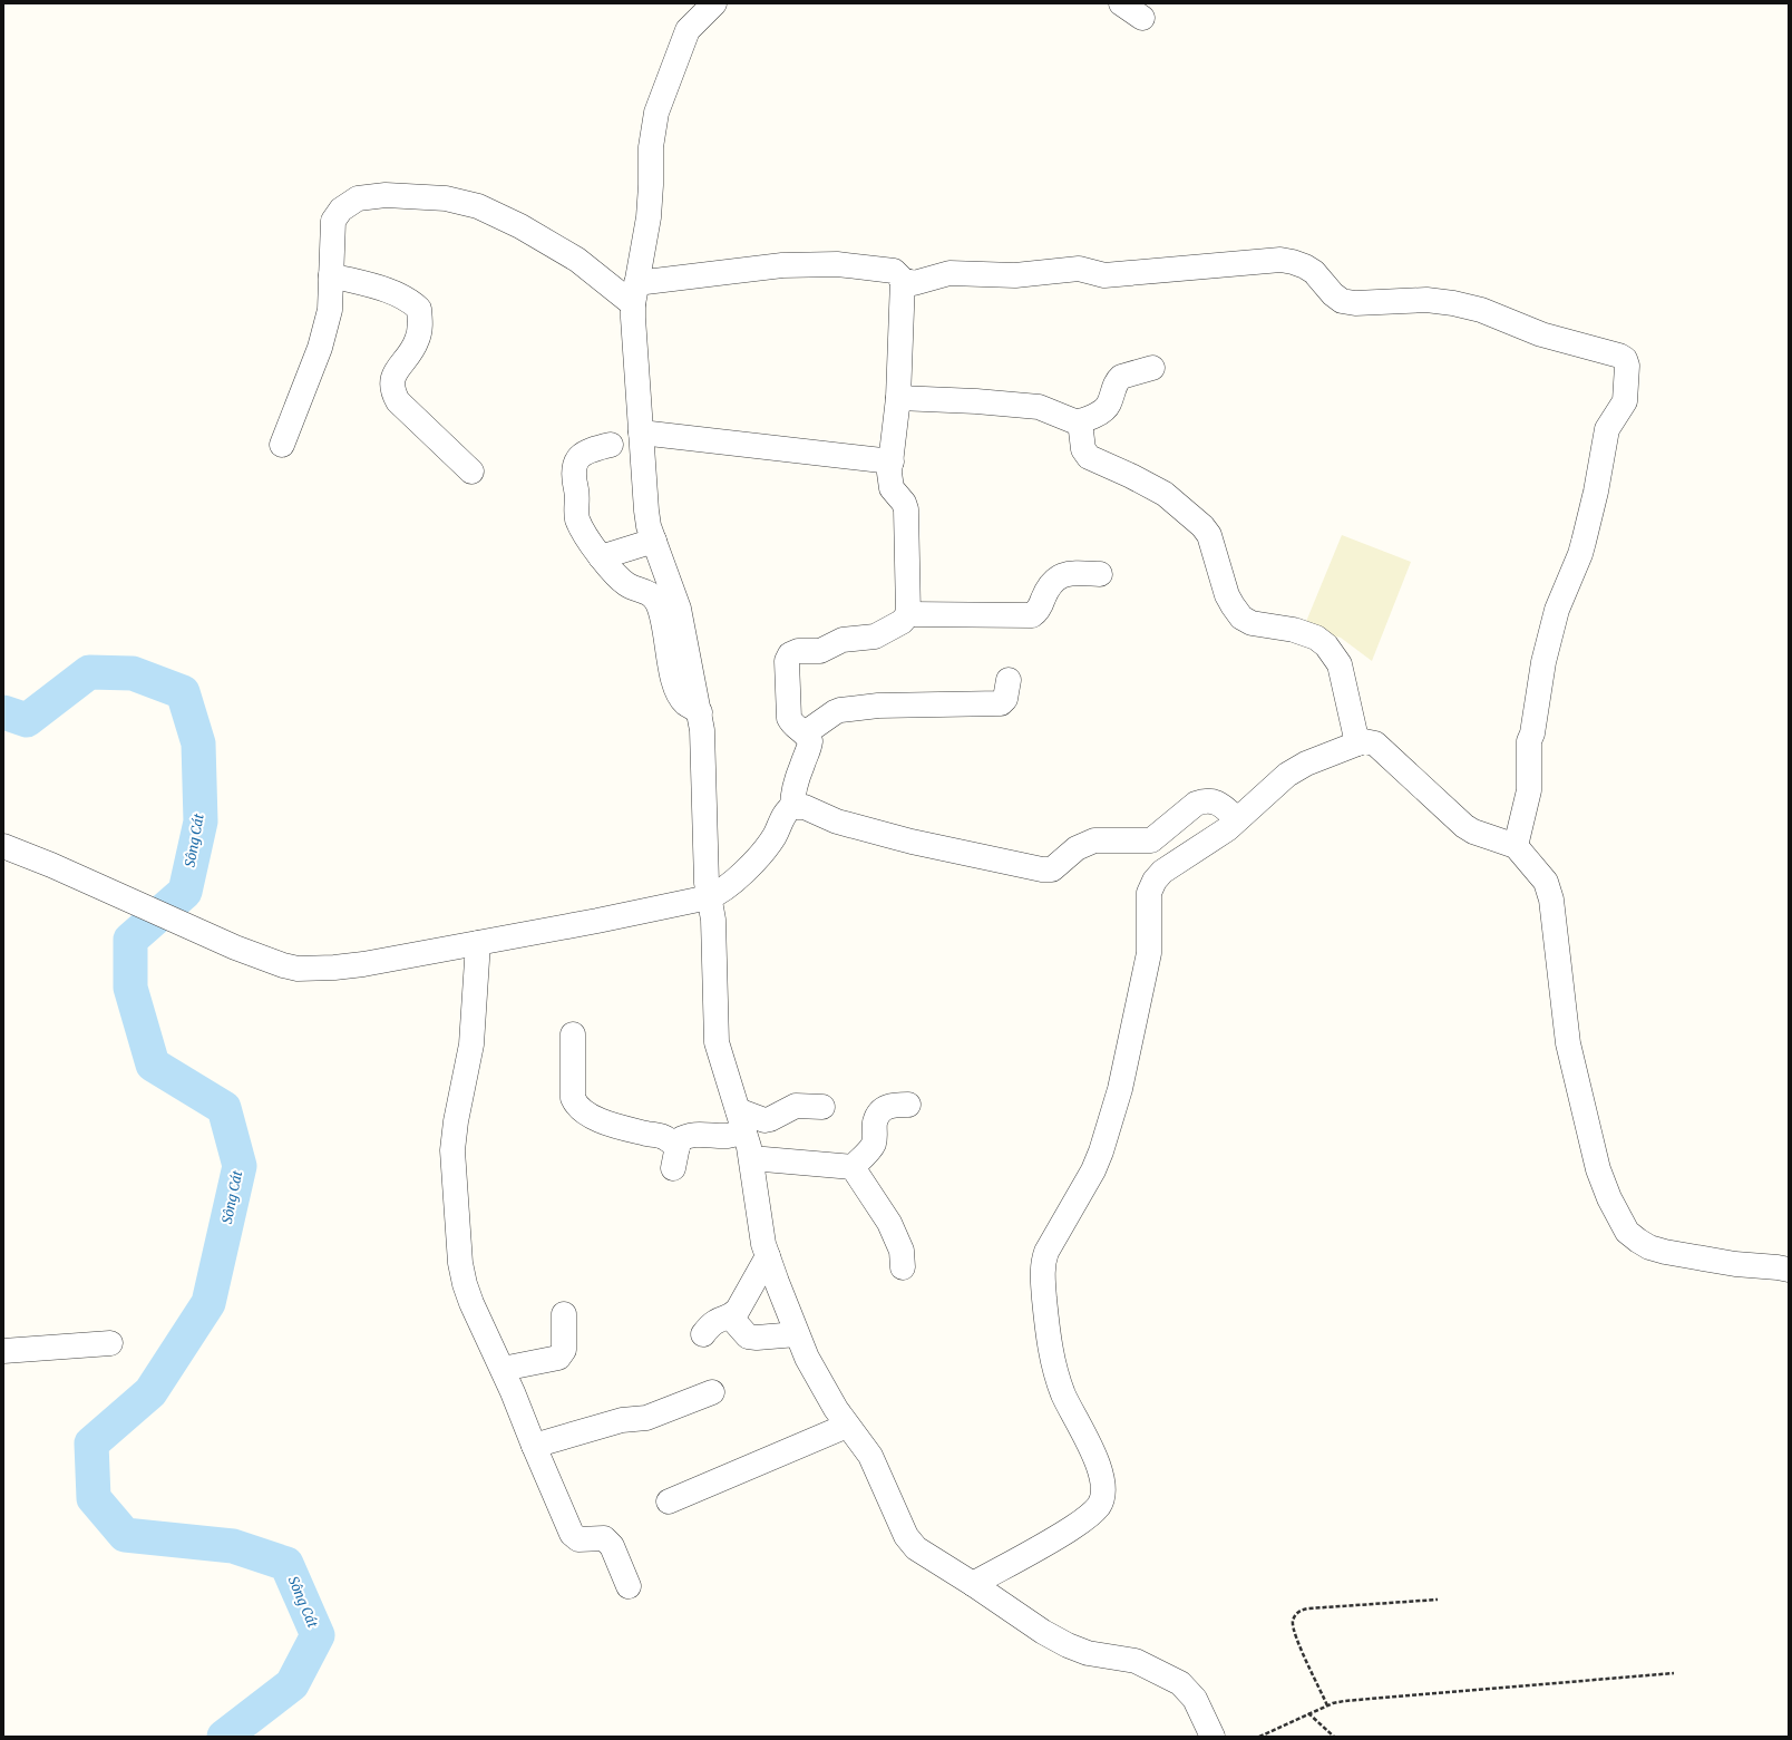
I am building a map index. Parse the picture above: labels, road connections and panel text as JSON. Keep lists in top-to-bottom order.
{
  "water": ["Sông Cát"]
}
